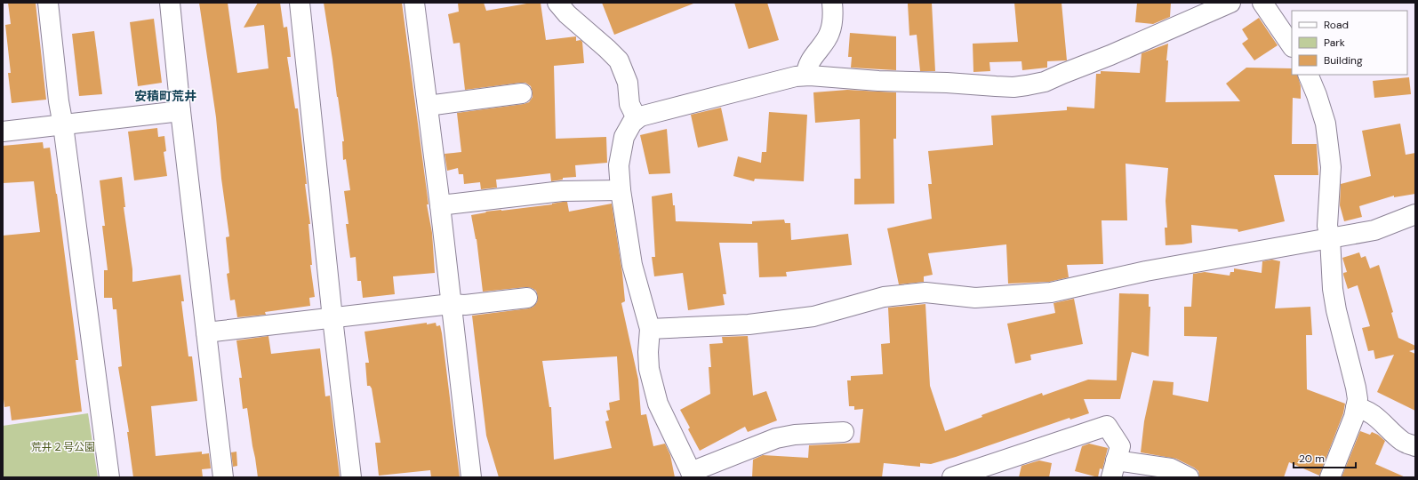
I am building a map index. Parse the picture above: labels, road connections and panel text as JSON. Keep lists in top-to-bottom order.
{
  "districts": ["安積町荒井"],
  "parks": ["荒井２号公園"],
  "legend": ["Road", "Park", "Building"],
  "scale_bar": "20 m"
}
